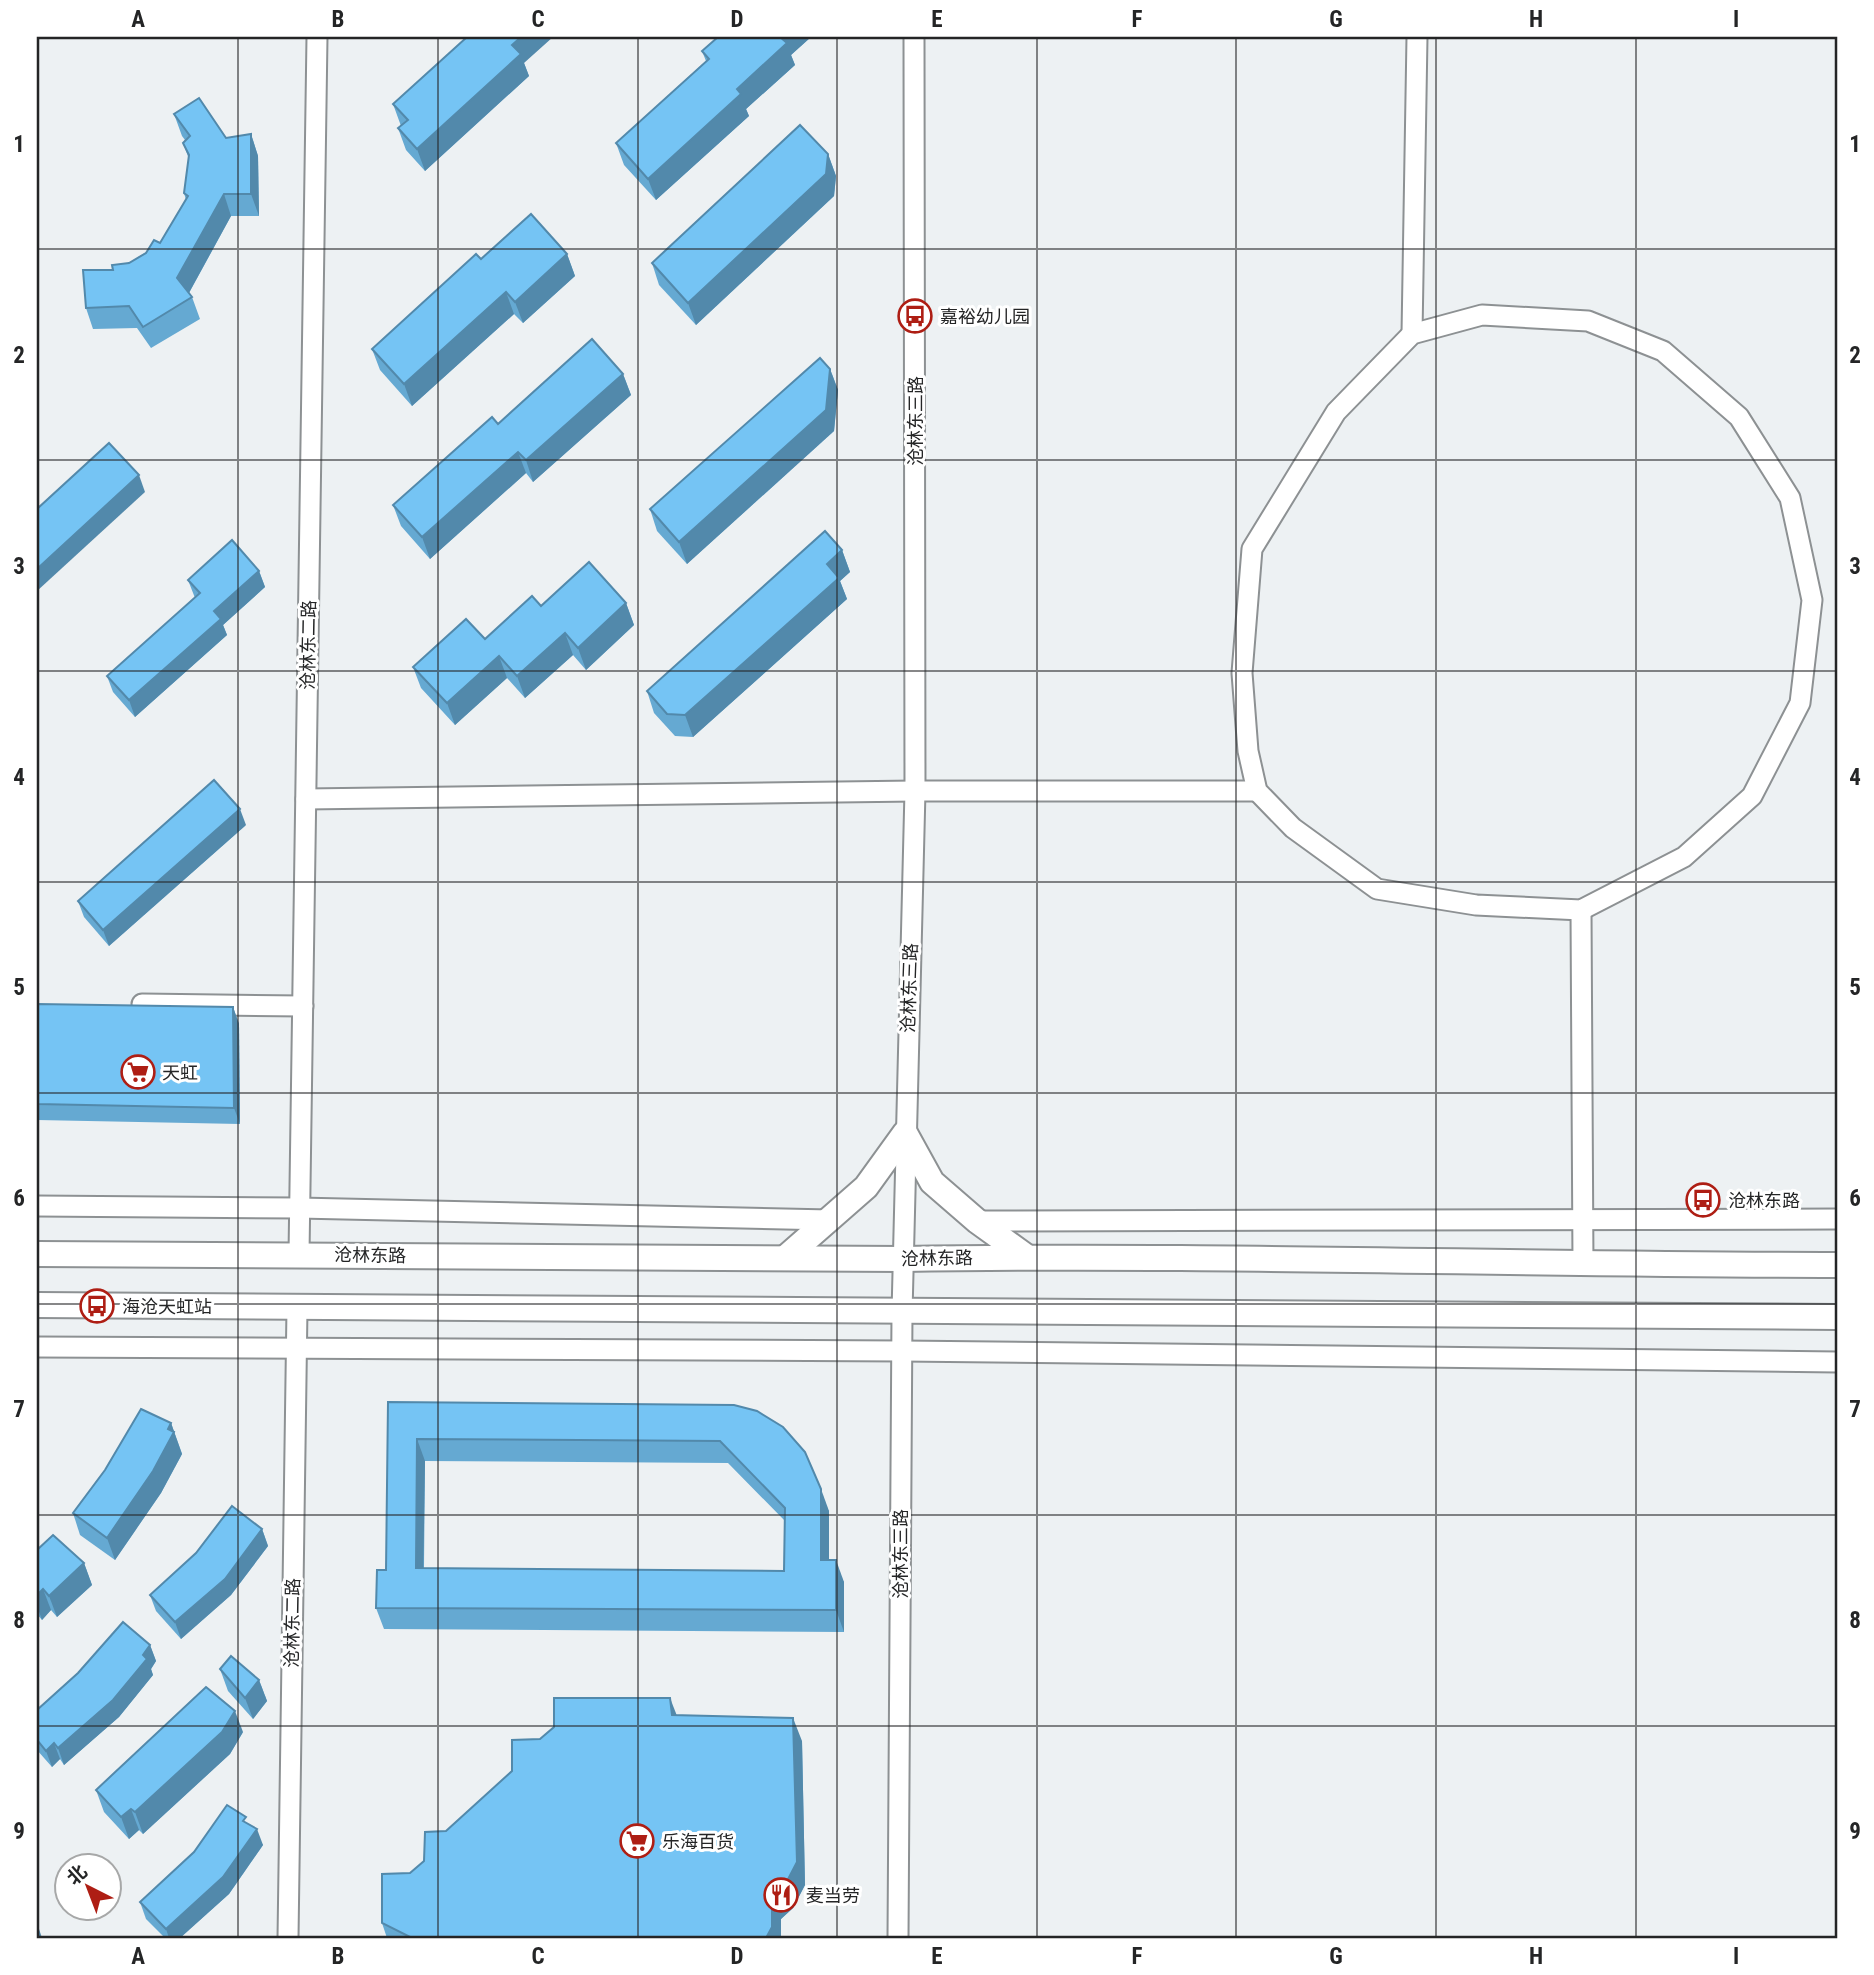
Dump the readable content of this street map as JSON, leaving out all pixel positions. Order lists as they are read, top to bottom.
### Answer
{
  "streets": {
    "street": ["沧林东三路", "沧林东二路", "沧林东路"]
  },
  "crossings": [
    ["沧林东三路", "沧林东路"],
    ["沧林东二路", "沧林东路"]
  ],
  "places": {
    "bus stop": ["嘉裕幼儿园", "沧林东路", "海沧天虹站"],
    "supermarket": ["天虹", "乐海百货"],
    "restaurant": ["麦当劳"]
  },
  "north": "top left",
  "grid": {
    "columns": [
      "A",
      "B",
      "C",
      "D",
      "E",
      "F",
      "G",
      "H",
      "I"
    ],
    "rows": [
      "1",
      "2",
      "3",
      "4",
      "5",
      "6",
      "7",
      "8",
      "9"
    ]
  }
}
